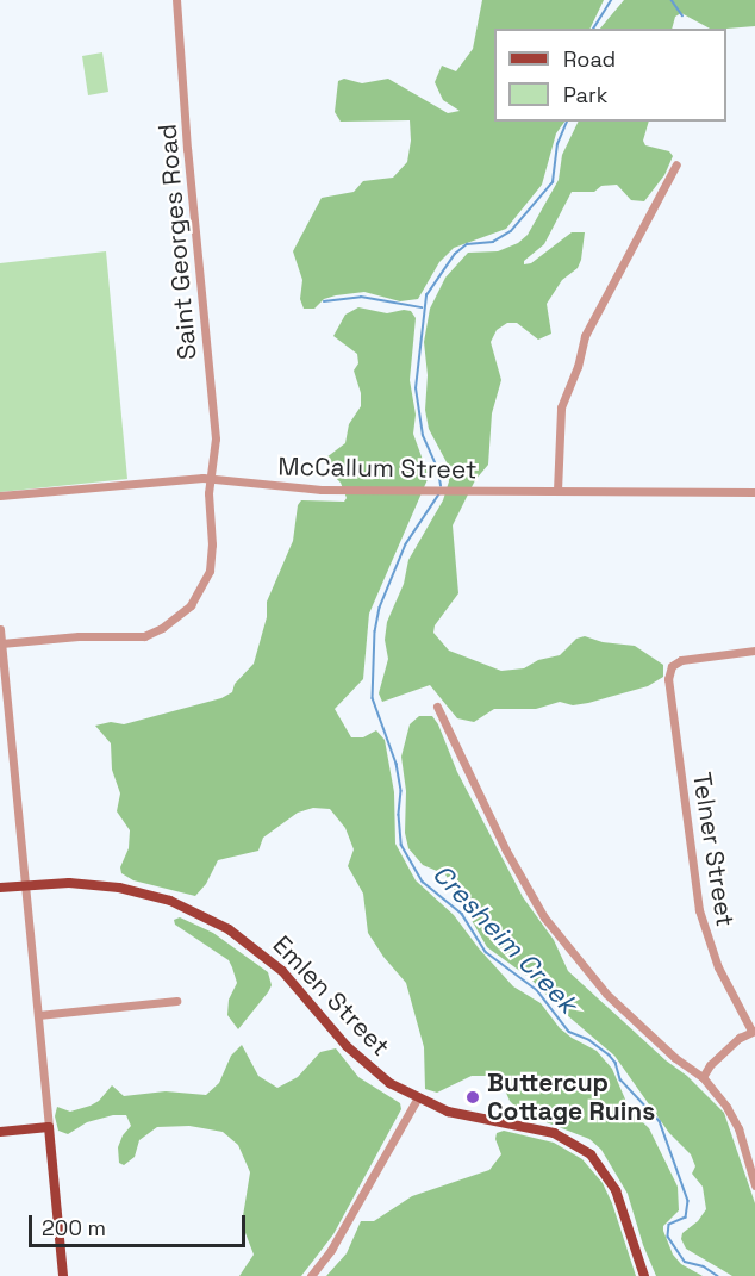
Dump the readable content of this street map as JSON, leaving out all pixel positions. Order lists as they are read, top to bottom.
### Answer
{
  "streets": {
    "main road": ["Emlen Street"],
    "street": ["Saint Georges Road", "McCallum Street", "Telner Street"]
  },
  "crossings": [
    ["Saint Georges Road", "McCallum Street"]
  ],
  "water": ["Cresheim Creek"],
  "places": ["Buttercup Cottage Ruins"],
  "legend": ["Road", "Park"],
  "scale_bar": "200 m"
}
